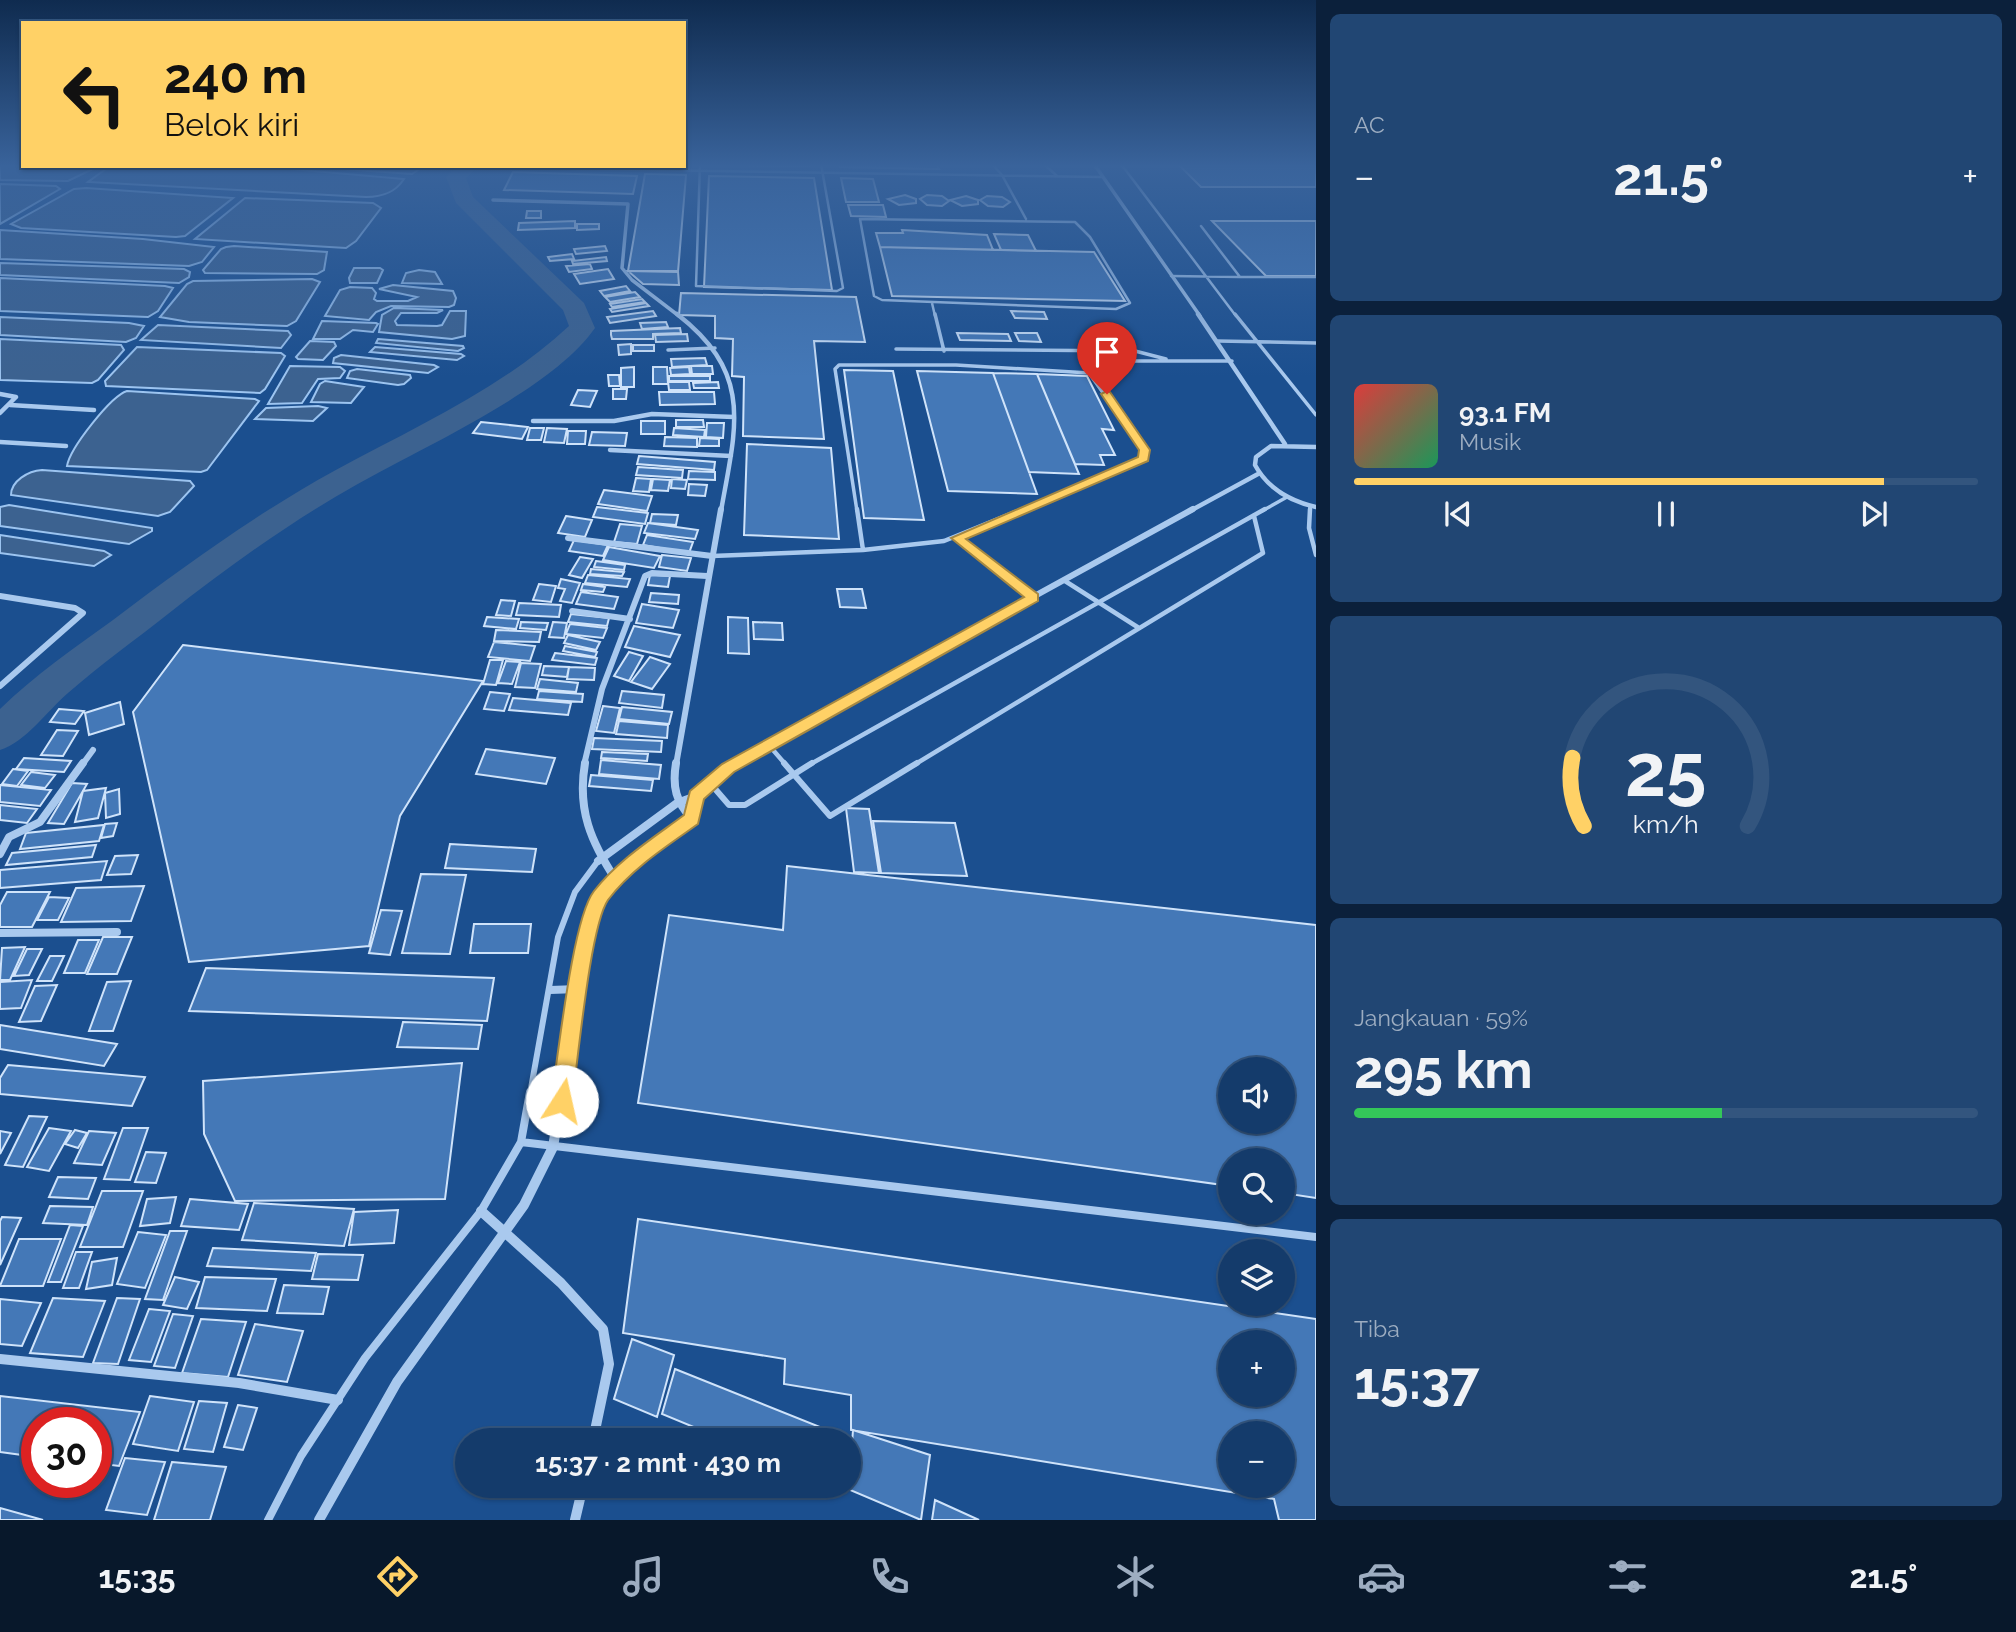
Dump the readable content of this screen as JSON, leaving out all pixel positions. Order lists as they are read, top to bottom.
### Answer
{
  "page": {
    "tile": [
      "AC",
      ["Jangkauan · 59%", "295 km"],
      ["Tiba", "15:37"]
    ],
    "turn": ["240 m", "Belok kiri"],
    "heat": ["−", "21.5°", "+"],
    "song": ["93.1 FM", "Musik"],
    "map_buttons": ["+", "−"],
    "limit": "30",
    "trip": "15:37 · 2 mnt · 430 m",
    "tabs": ["15:35", "21.5°"],
    "gauge": ["25", "km/h"]
  }
}
